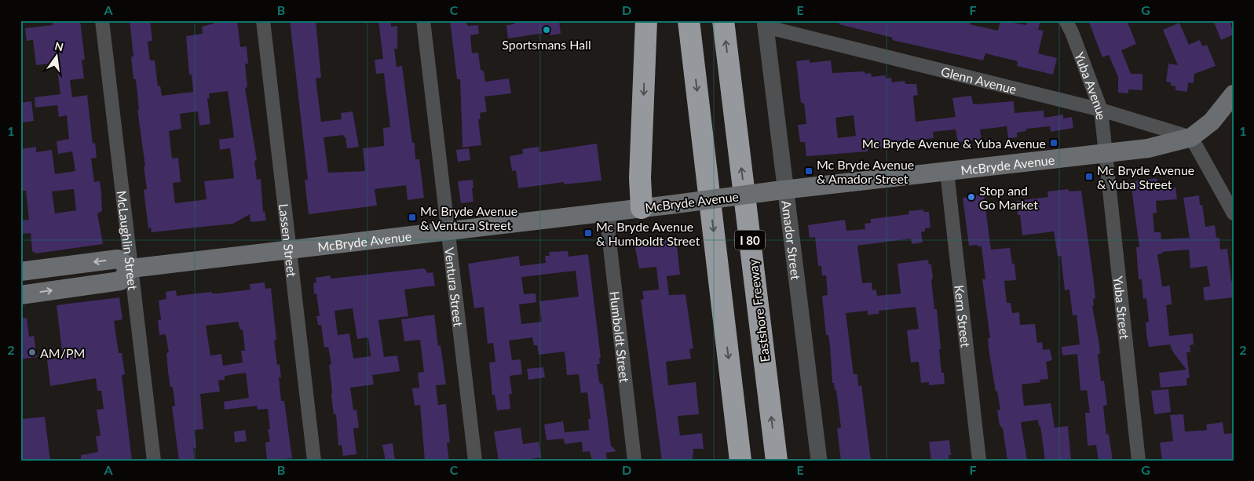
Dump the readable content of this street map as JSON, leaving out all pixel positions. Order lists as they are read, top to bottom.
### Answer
{
  "streets": {
    "highway": ["I 80", "Eastshore Freeway"],
    "main road": ["McBryde Avenue"],
    "street": [
      "Glenn Avenue",
      "Yuba Avenue",
      "Amador Street",
      "McLaughlin Street",
      "Lassen Street",
      "Ventura Street",
      "Yuba Street",
      "Kern Street",
      "Humboldt Street"
    ]
  },
  "crossings": [
    ["Glenn Avenue", "Yuba Avenue"],
    ["Glenn Avenue", "McBryde Avenue"],
    ["Glenn Avenue", "Amador Street"],
    ["Yuba Avenue", "McBryde Avenue"],
    ["Yuba Avenue", "Yuba Street"],
    ["McBryde Avenue", "Amador Street"],
    ["McBryde Avenue", "McLaughlin Street"],
    ["McBryde Avenue", "Lassen Street"],
    ["McBryde Avenue", "Ventura Street"],
    ["McBryde Avenue", "Yuba Street"],
    ["McBryde Avenue", "Kern Street"],
    ["McBryde Avenue", "Humboldt Street"]
  ],
  "places": {
    "other": ["Sportsmans Hall", "Stop and Go Market", "AM/PM"],
    "transit": [
      "Mc Bryde Avenue & Yuba Avenue",
      "Mc Bryde Avenue & Amador Street",
      "Mc Bryde Avenue & Yuba Street",
      "Mc Bryde Avenue & Ventura Street",
      "Mc Bryde Avenue & Humboldt Street"
    ]
  },
  "north": "top",
  "grid": {
    "columns": [
      "A",
      "B",
      "C",
      "D",
      "E",
      "F",
      "G"
    ],
    "rows": ["1", "2"]
  }
}
